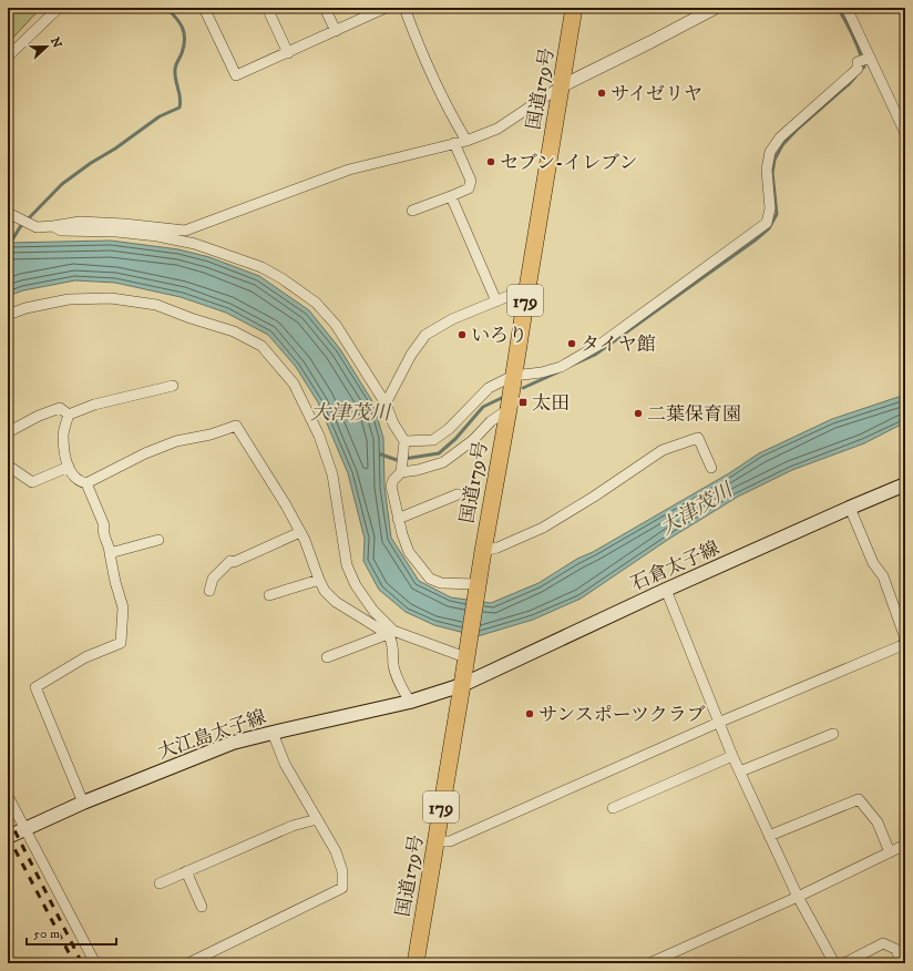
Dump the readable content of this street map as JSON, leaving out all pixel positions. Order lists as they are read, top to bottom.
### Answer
{
  "streets": {
    "highway": ["国道179号", "179"],
    "main road": ["石倉太子線", "大江島太子線"]
  },
  "crossings": [
    ["国道179号", "石倉太子線"],
    ["国道179号", "大江島太子線"],
    ["石倉太子線", "大江島太子線"]
  ],
  "water": ["大津茂川"],
  "places": {
    "other": [
      "サイゼリヤ",
      "セブン-イレブン",
      "いろり",
      "タイヤ館",
      "二葉保育園",
      "サンスポーツクラブ"
    ],
    "transit": ["太田"]
  },
  "scale_bar": "50 m",
  "north": "right"
}
